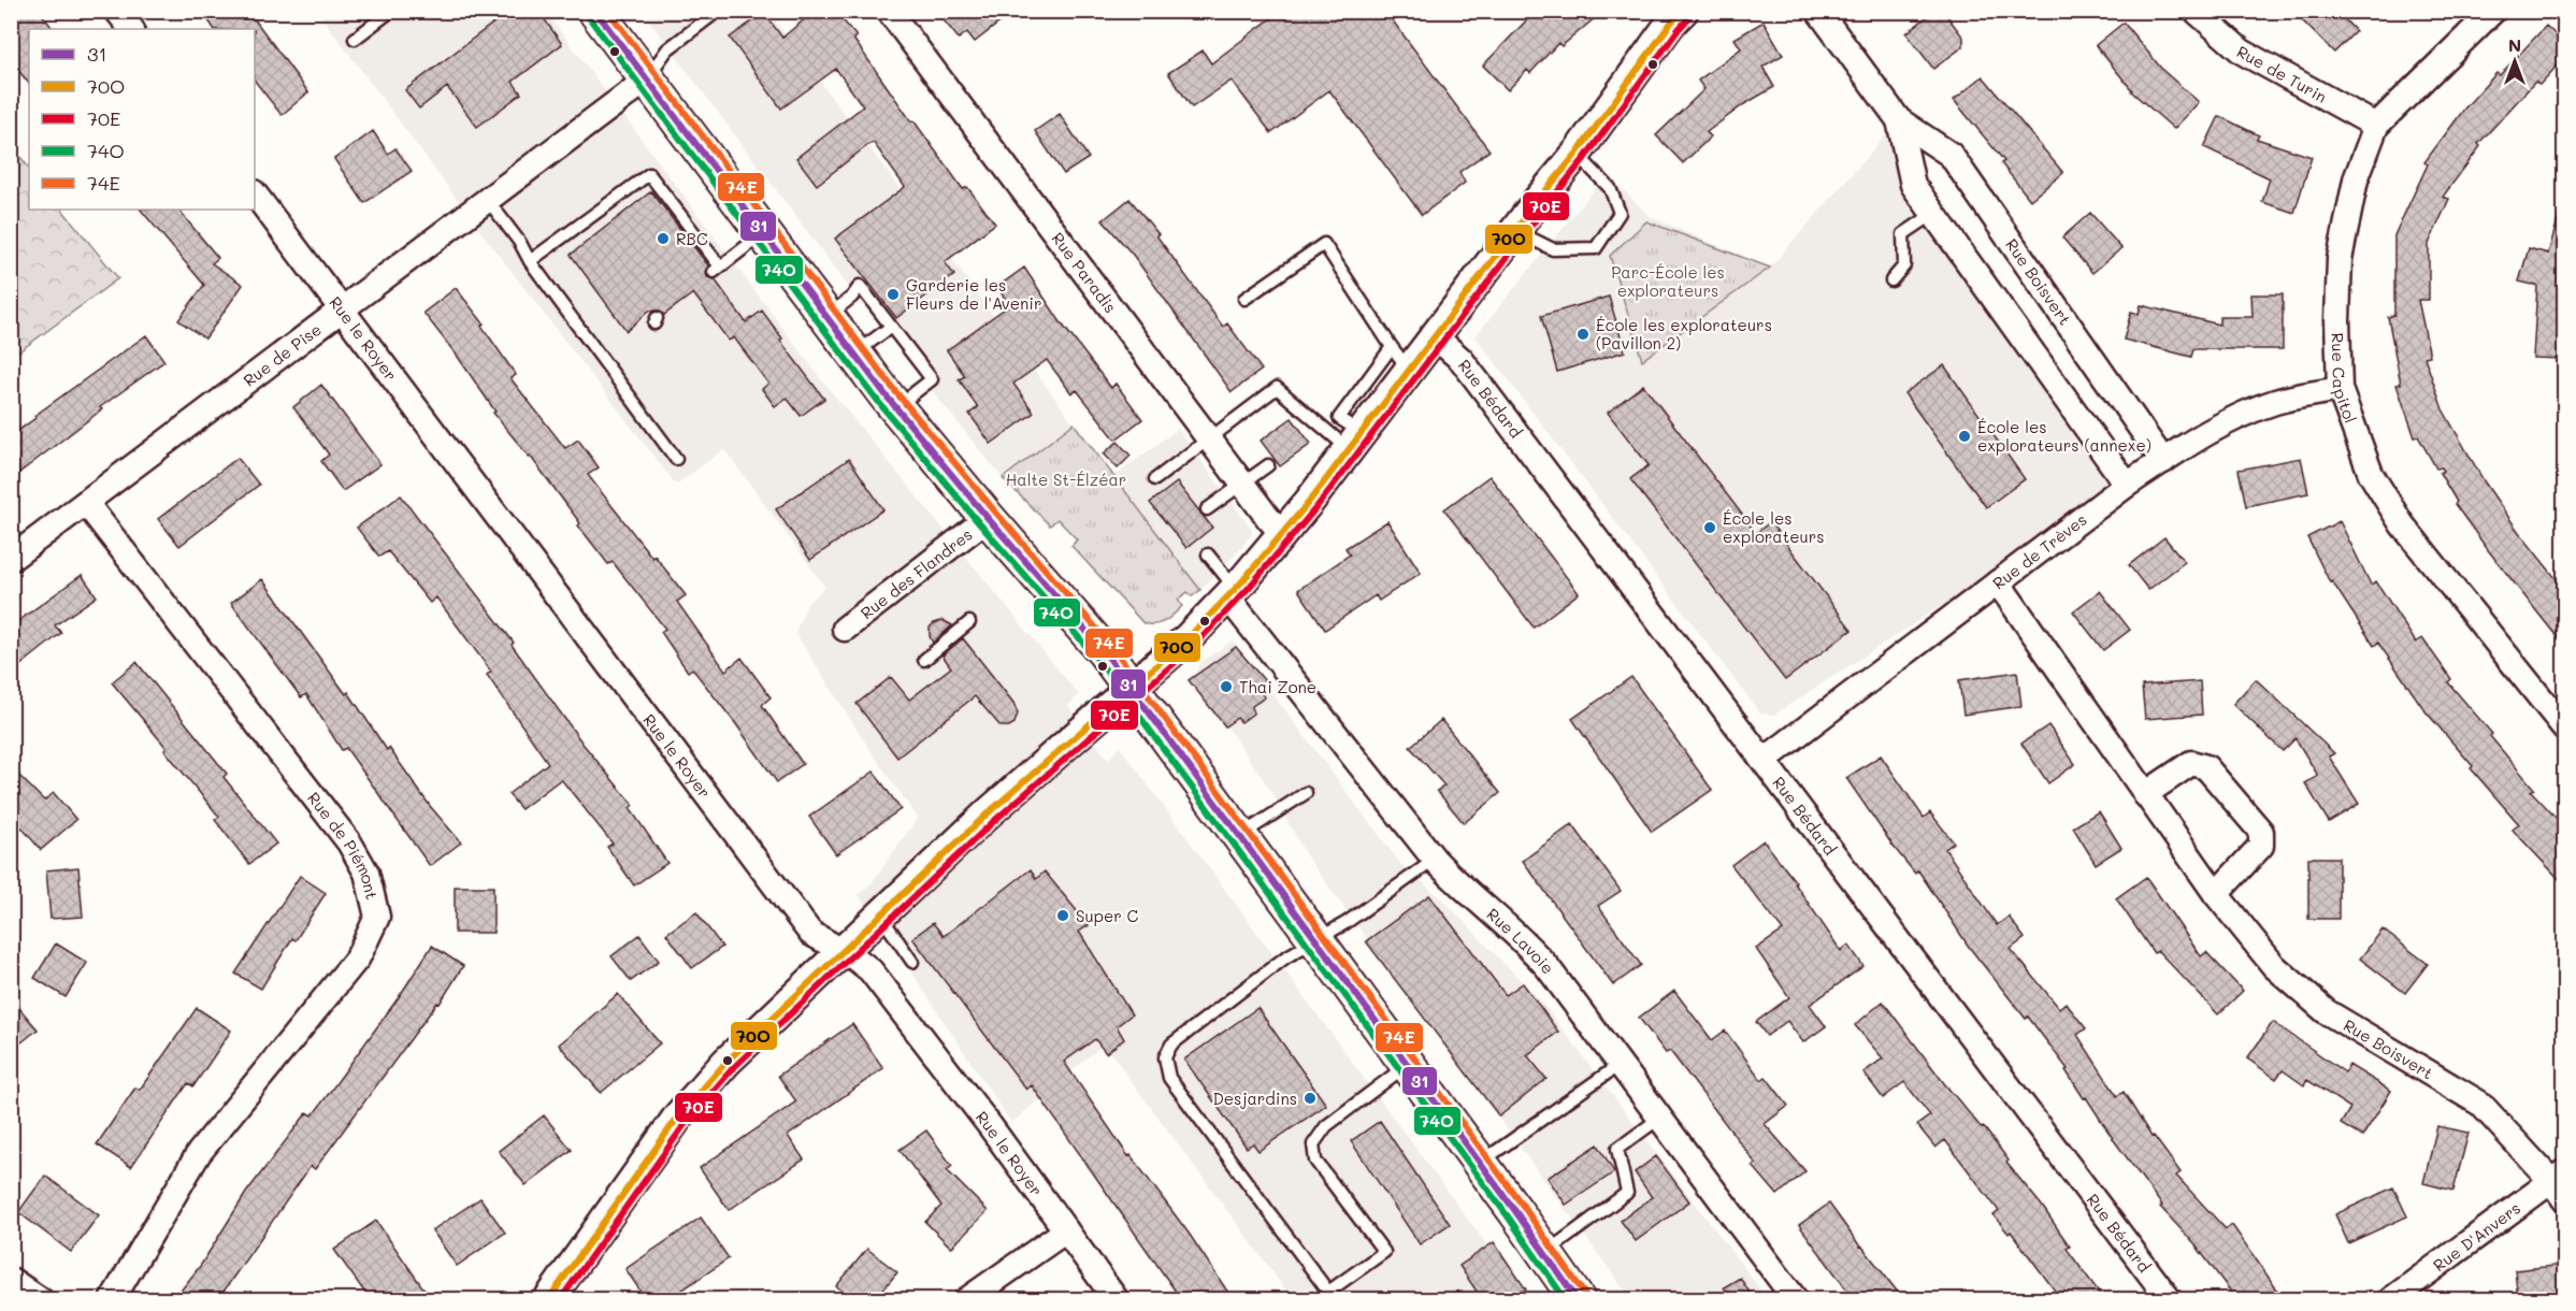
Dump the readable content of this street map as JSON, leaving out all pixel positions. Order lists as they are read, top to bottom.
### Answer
{
  "streets": {
    "street": [
      "Rue de Turin",
      "Rue Paradis",
      "Rue Boisvert",
      "Rue le Royer",
      "Rue de Pise",
      "Rue Capitol",
      "Rue Bédard",
      "Rue de Trèves",
      "Rue des Flandres",
      "Rue de Piémont",
      "Rue Lavoie",
      "Rue D'Anvers"
    ]
  },
  "crossings": [
    ["Rue de Turin", "Rue Capitol"],
    ["Rue Boisvert", "Rue de Trèves"],
    ["Rue Boisvert", "Rue D'Anvers"],
    ["Rue le Royer", "Rue de Pise"],
    ["Rue de Pise", "Rue de Piémont"],
    ["Rue Capitol", "Rue de Trèves"],
    ["Rue Bédard", "Rue de Trèves"]
  ],
  "parks": ["Parc-École les explorateurs", "Halte St-Élzéar"],
  "places": [
    "RBC",
    "Garderie les Fleurs de l'Avenir",
    "École les explorateurs (Pavillon 2)",
    "École les explorateurs (annexe)",
    "École les explorateurs",
    "Thai Zone",
    "Super C",
    "Desjardins"
  ],
  "lines": [
    "transit line 31",
    "transit line 70O",
    "transit line 74E",
    "transit line 74O",
    "transit line 70E"
  ],
  "legend": [
    "31",
    "70O",
    "70E",
    "74O",
    "74E"
  ],
  "north": "top"
}
